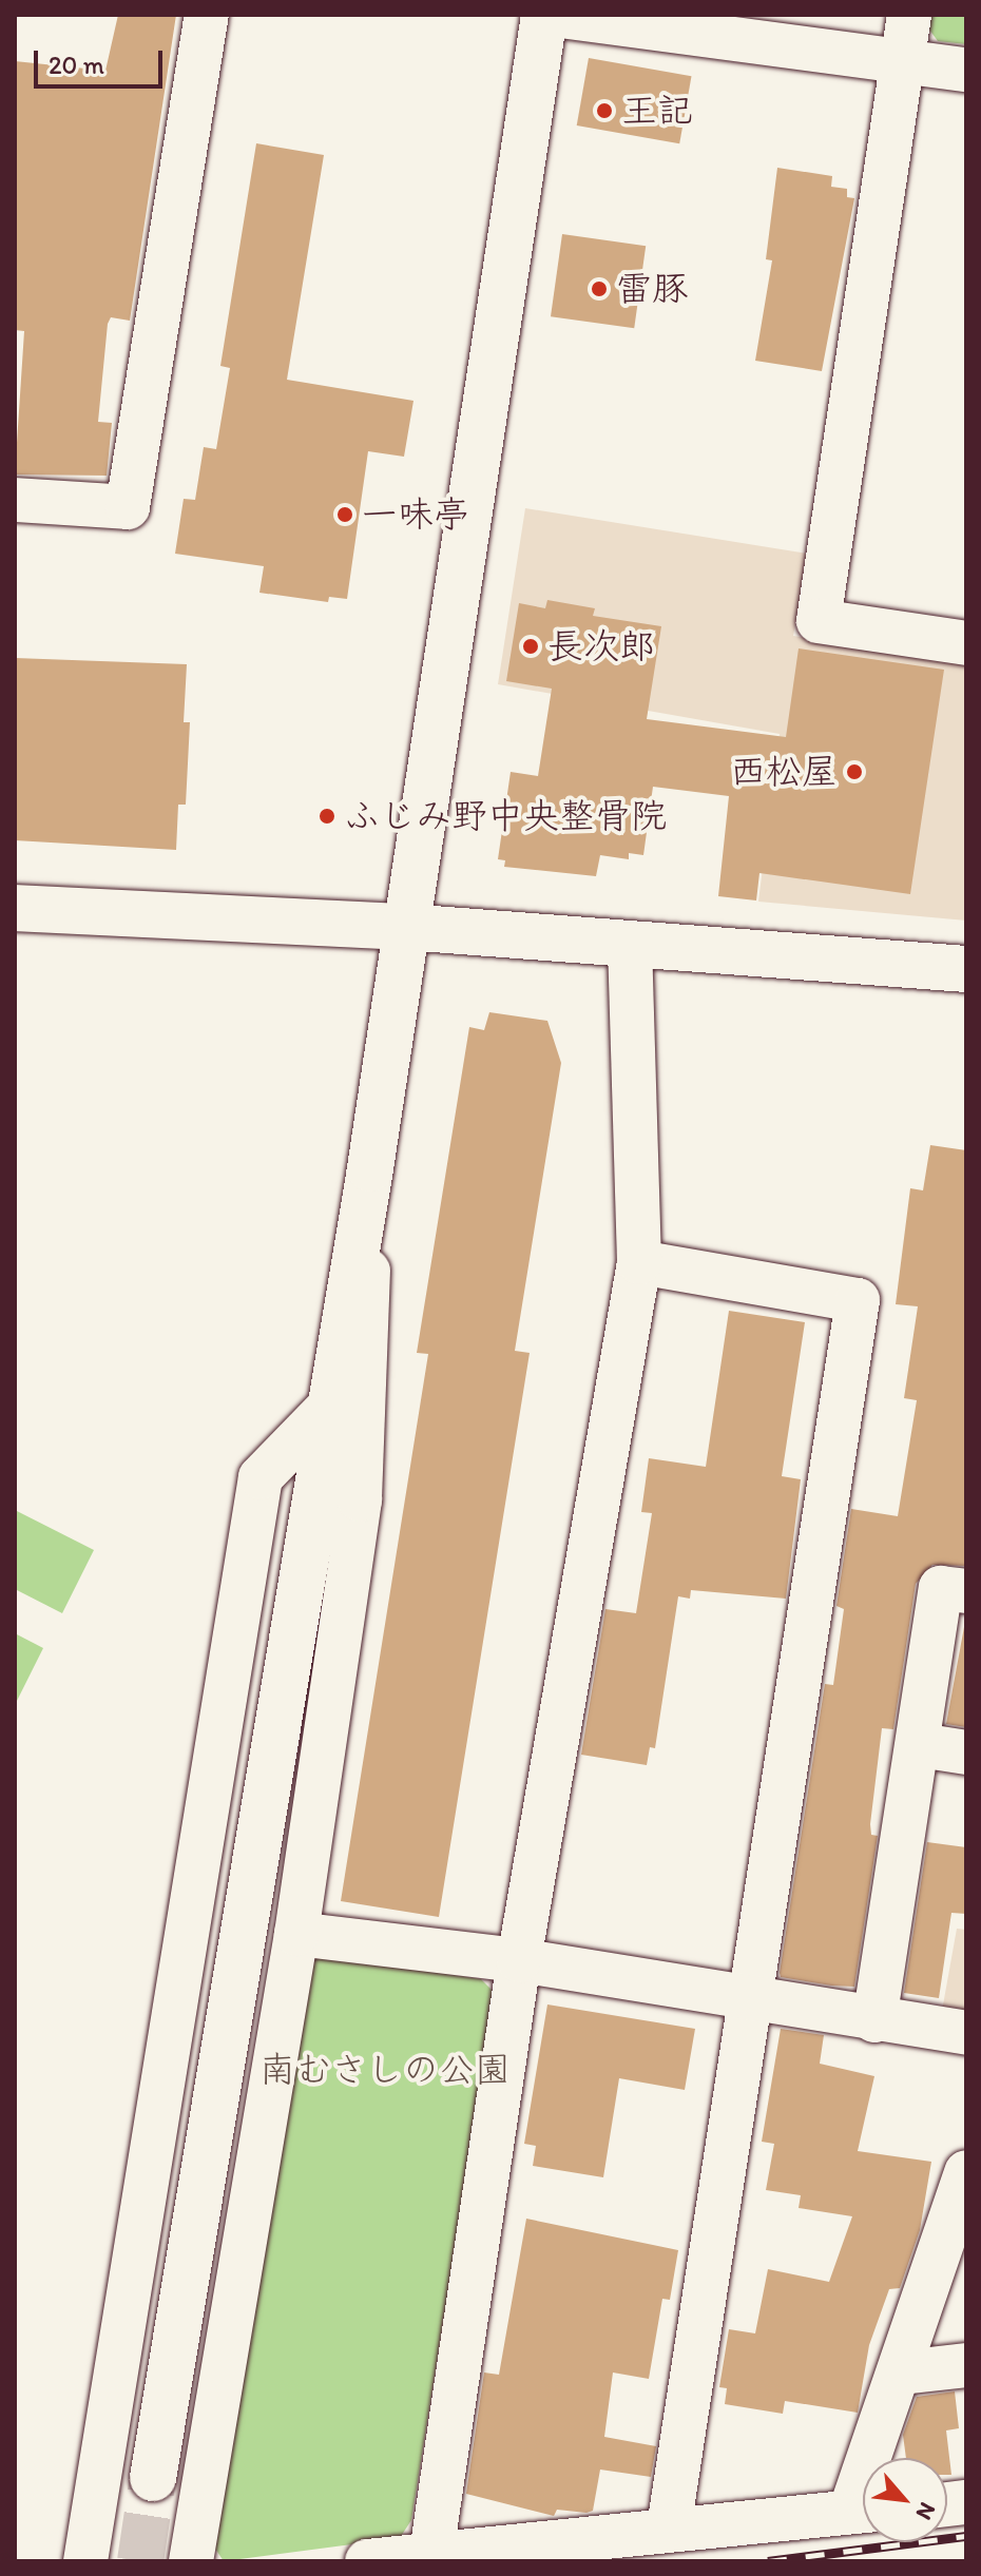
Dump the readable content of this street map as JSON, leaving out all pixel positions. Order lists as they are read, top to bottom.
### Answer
{
  "parks": ["南むさしの公園"],
  "places": [
    "王記",
    "雷豚",
    "一味亭",
    "長次郎",
    "西松屋",
    "ふじみ野中央整骨院"
  ],
  "scale_bar": "20 m",
  "north": "bottom right"
}
